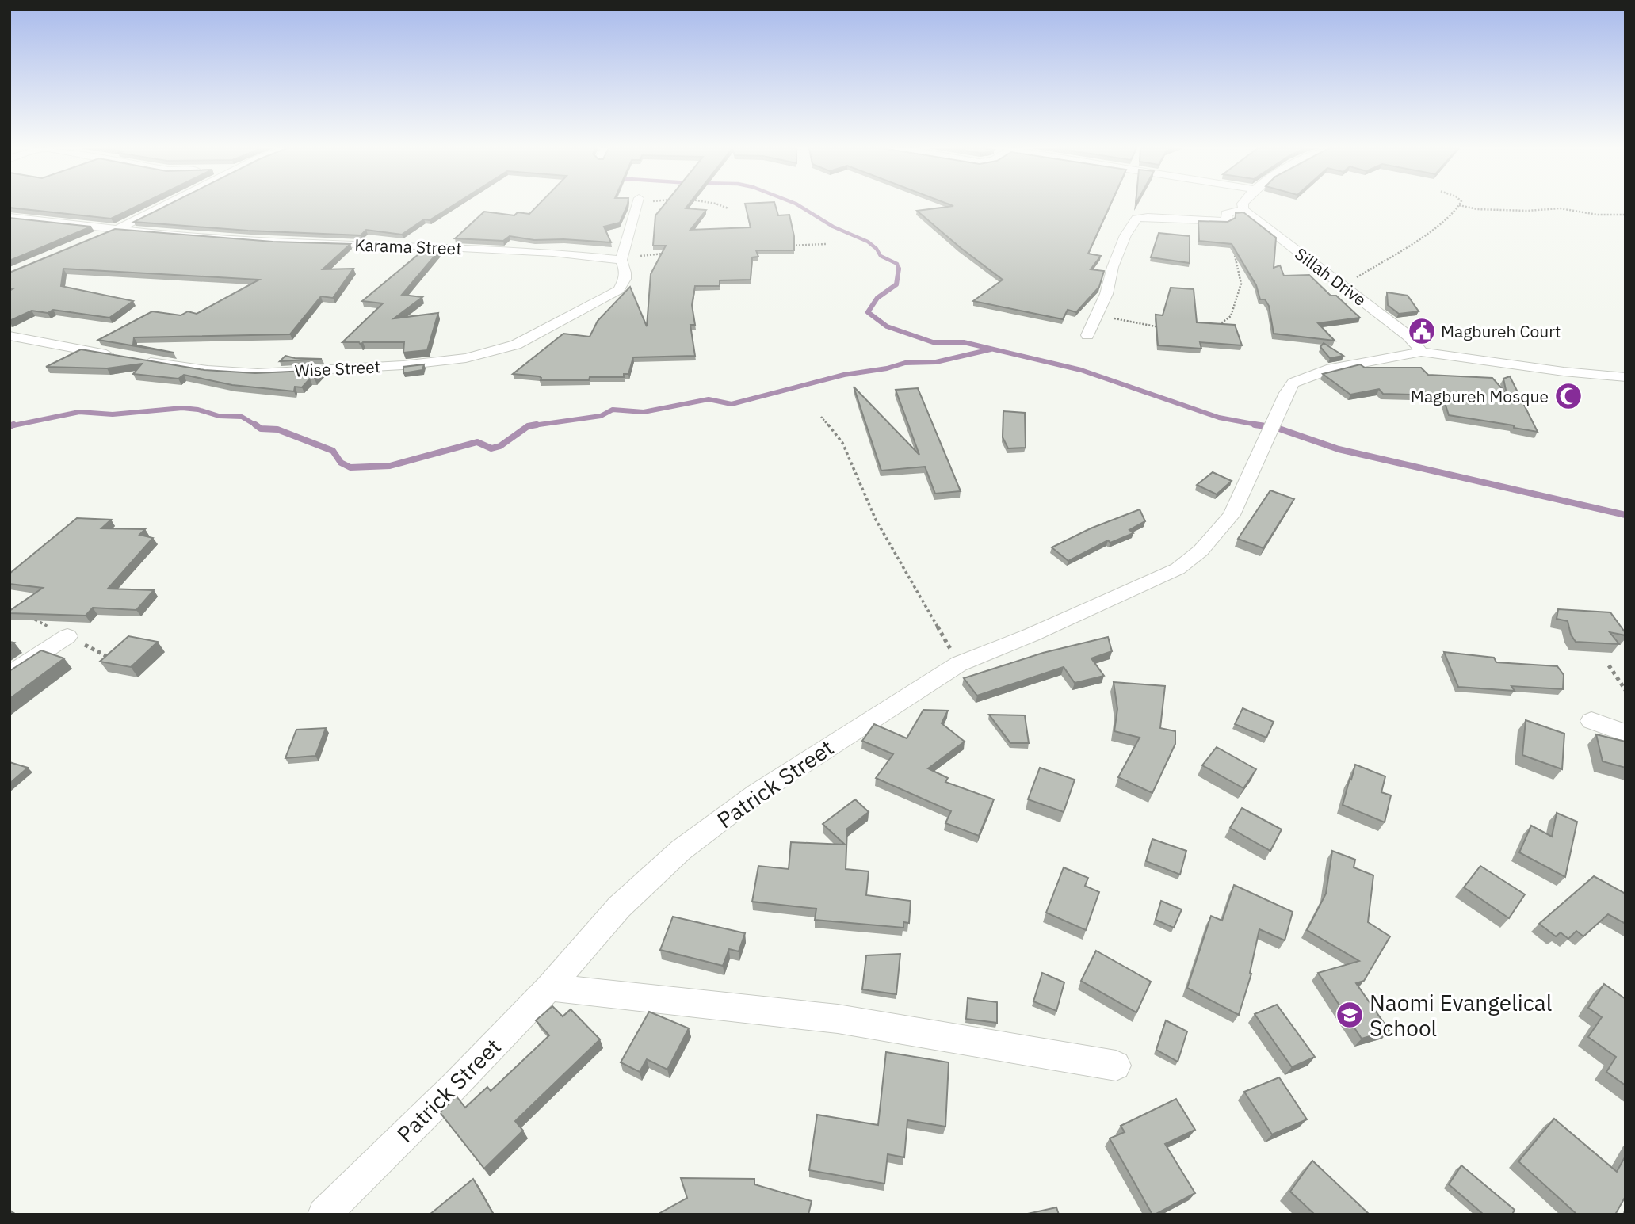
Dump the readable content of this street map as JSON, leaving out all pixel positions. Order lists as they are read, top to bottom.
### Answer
{
  "streets": {
    "street": [
      "Karama Street",
      "Sillah Drive",
      "Wise Street",
      "Patrick Street"
    ]
  },
  "crossings": [
    ["Karama Street", "Wise Street"],
    ["Sillah Drive", "Patrick Street"]
  ],
  "places": {
    "public building": ["Magbureh Court"],
    "mosque": ["Magbureh Mosque"],
    "school or university": ["Naomi Evangelical School"]
  }
}
